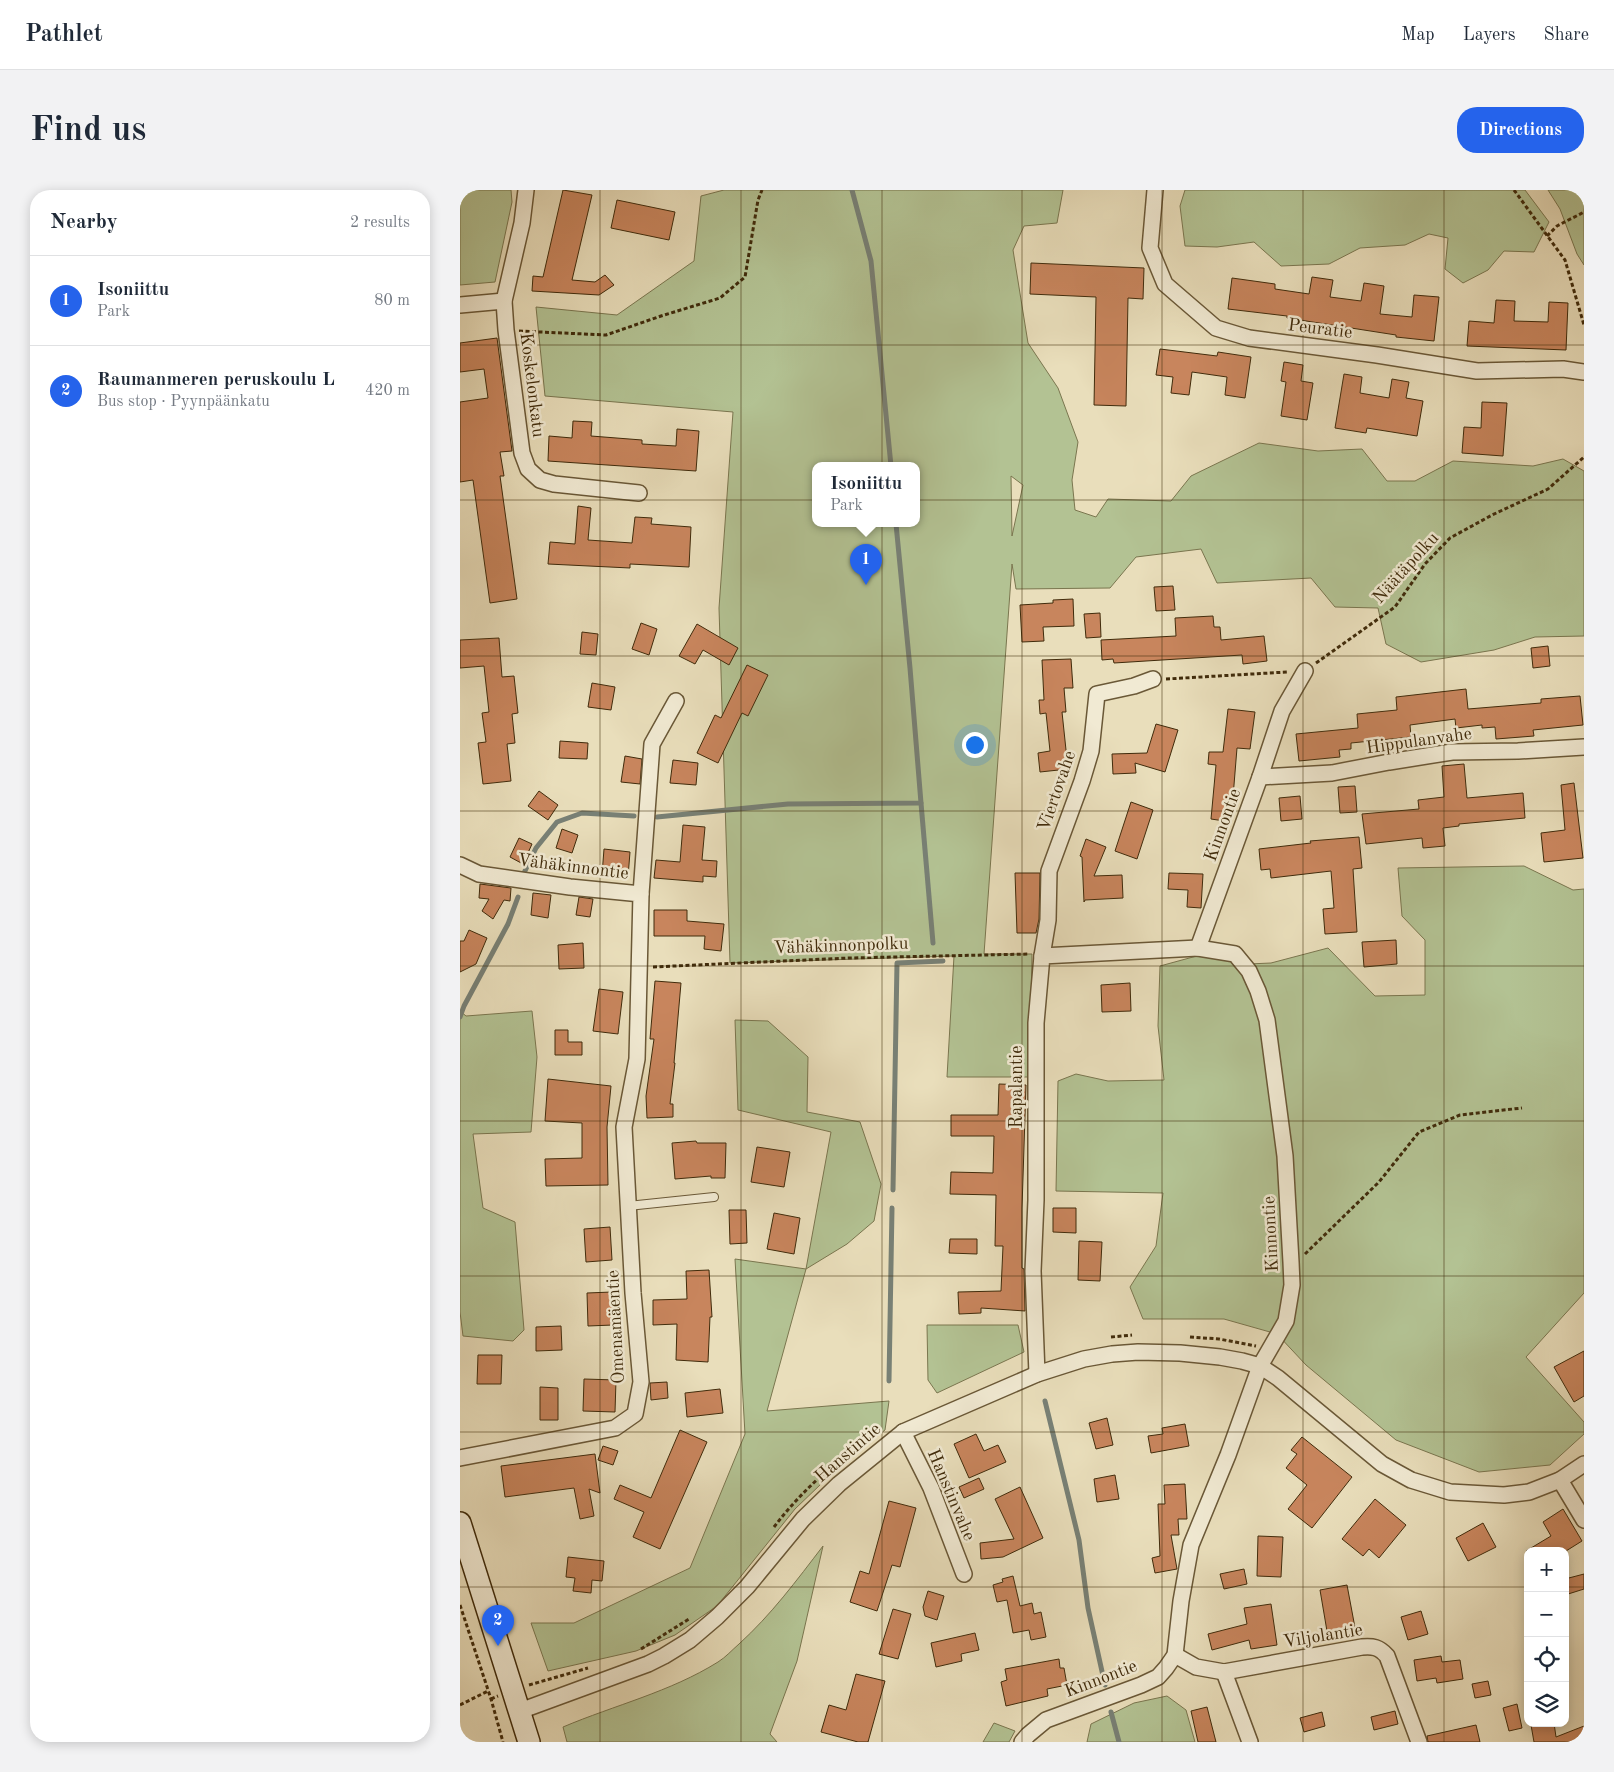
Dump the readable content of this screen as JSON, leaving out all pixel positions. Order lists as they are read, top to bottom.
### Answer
{
  "streets": {
    "street": [
      "Peuratie",
      "Koskelonkatu",
      "Hippulanvahe",
      "Viertovahe",
      "Kinnontie",
      "Vähäkinnontie",
      "Rapalantie",
      "Omenamäentie",
      "Hanstintie",
      "Hanstinvahe",
      "Viljolantie"
    ],
    "path": ["Näätäpolku", "Vähäkinnonpolku"]
  },
  "crossings": [
    ["Näätäpolku", "Kinnontie"],
    ["Hippulanvahe", "Kinnontie"],
    ["Viertovahe", "Vähäkinnonpolku"],
    ["Viertovahe", "Rapalantie"],
    ["Kinnontie", "Hanstintie"],
    ["Kinnontie", "Viljolantie"],
    ["Vähäkinnontie", "Vähäkinnonpolku"],
    ["Vähäkinnontie", "Omenamäentie"],
    ["Vähäkinnonpolku", "Rapalantie"],
    ["Vähäkinnonpolku", "Omenamäentie"],
    ["Rapalantie", "Hanstintie"],
    ["Hanstintie", "Hanstinvahe"]
  ],
  "page": {
    "header": "Pathlet",
    "nav": ["Map", "Layers", "Share"],
    "buttons": "Directions",
    "title": "Find us",
    "heading": ["Nearby", "2 results"],
    "list": [
      {
        "mark": "1",
        "name": "Isoniittu",
        "note": "Park",
        "value": "80 m"
      },
      {
        "mark": "2",
        "name": "Raumanmeren peruskoulu L",
        "note": "Bus stop · Pyynpäänkatu",
        "value": "420 m"
      }
    ],
    "popup": ["Isoniittu", "Park"],
    "pins": ["1", "2"],
    "map_buttons": ["+", "−"]
  }
}
